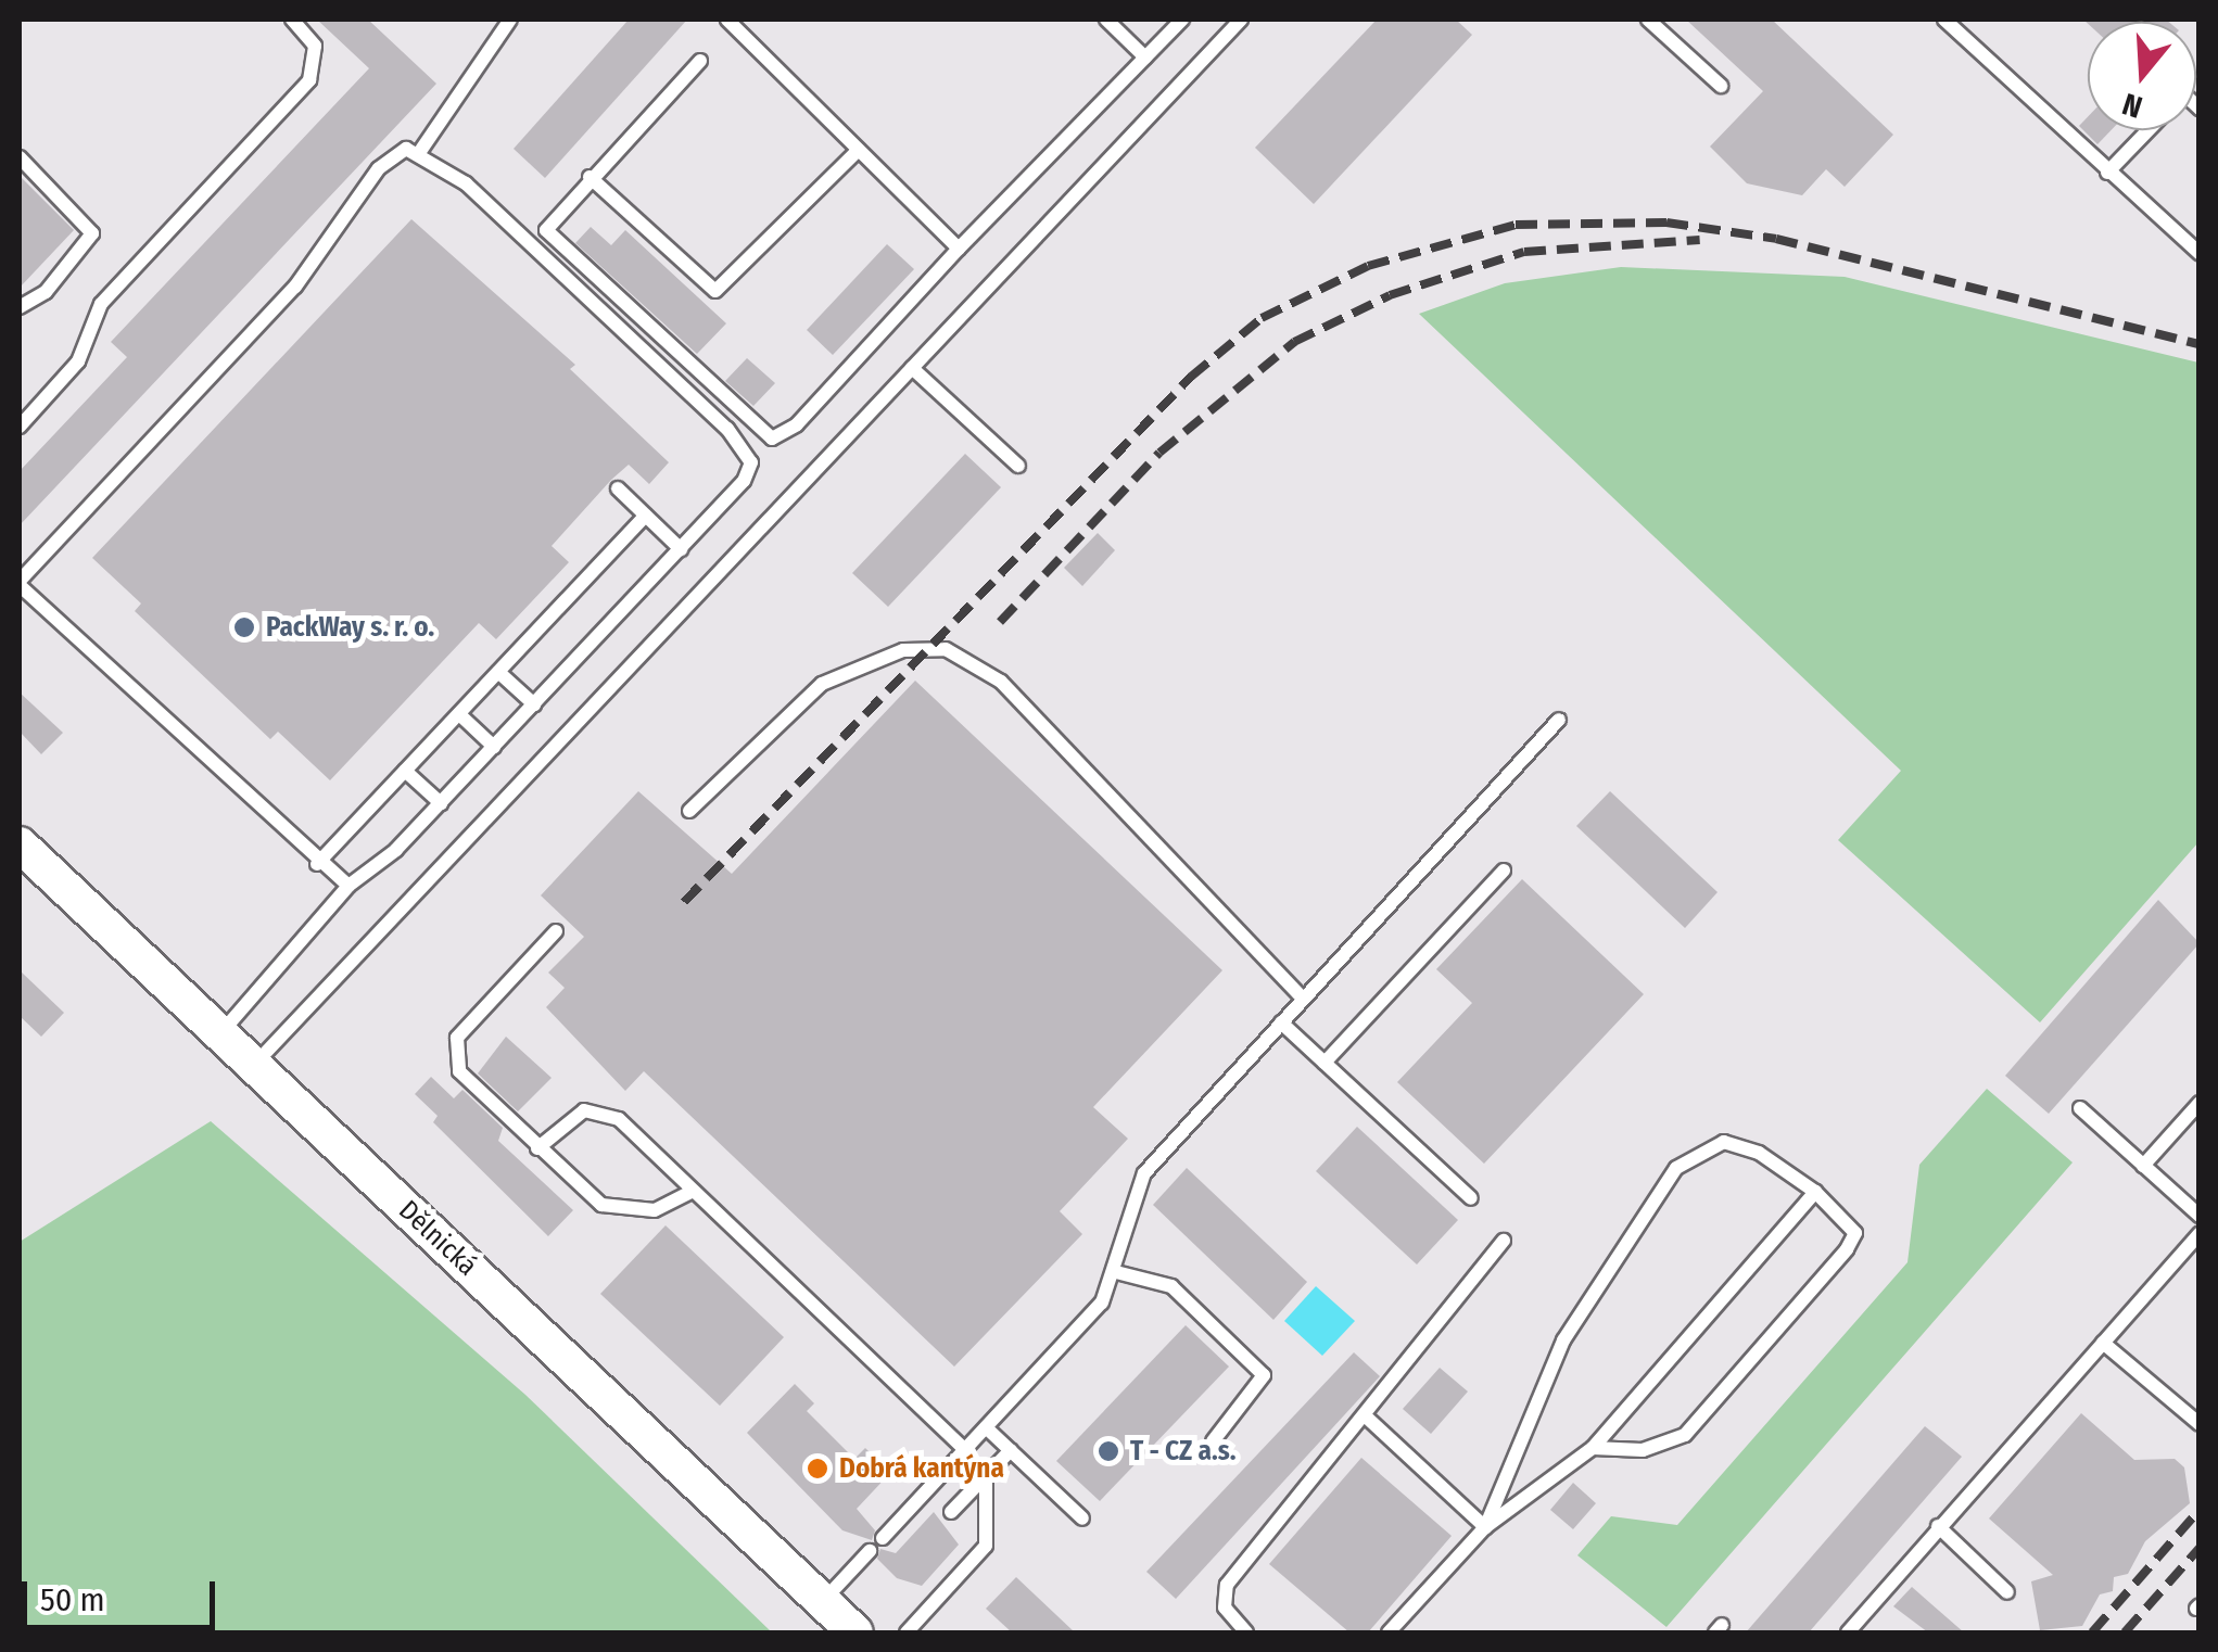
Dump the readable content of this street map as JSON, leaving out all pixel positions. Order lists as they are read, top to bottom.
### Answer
{
  "streets": {
    "street": ["Dělnická"]
  },
  "places": ["PackWay s. r. o.", "T - CZ a.s.", "Dobrá kantýna"],
  "scale_bar": "50 m",
  "north": "bottom"
}
